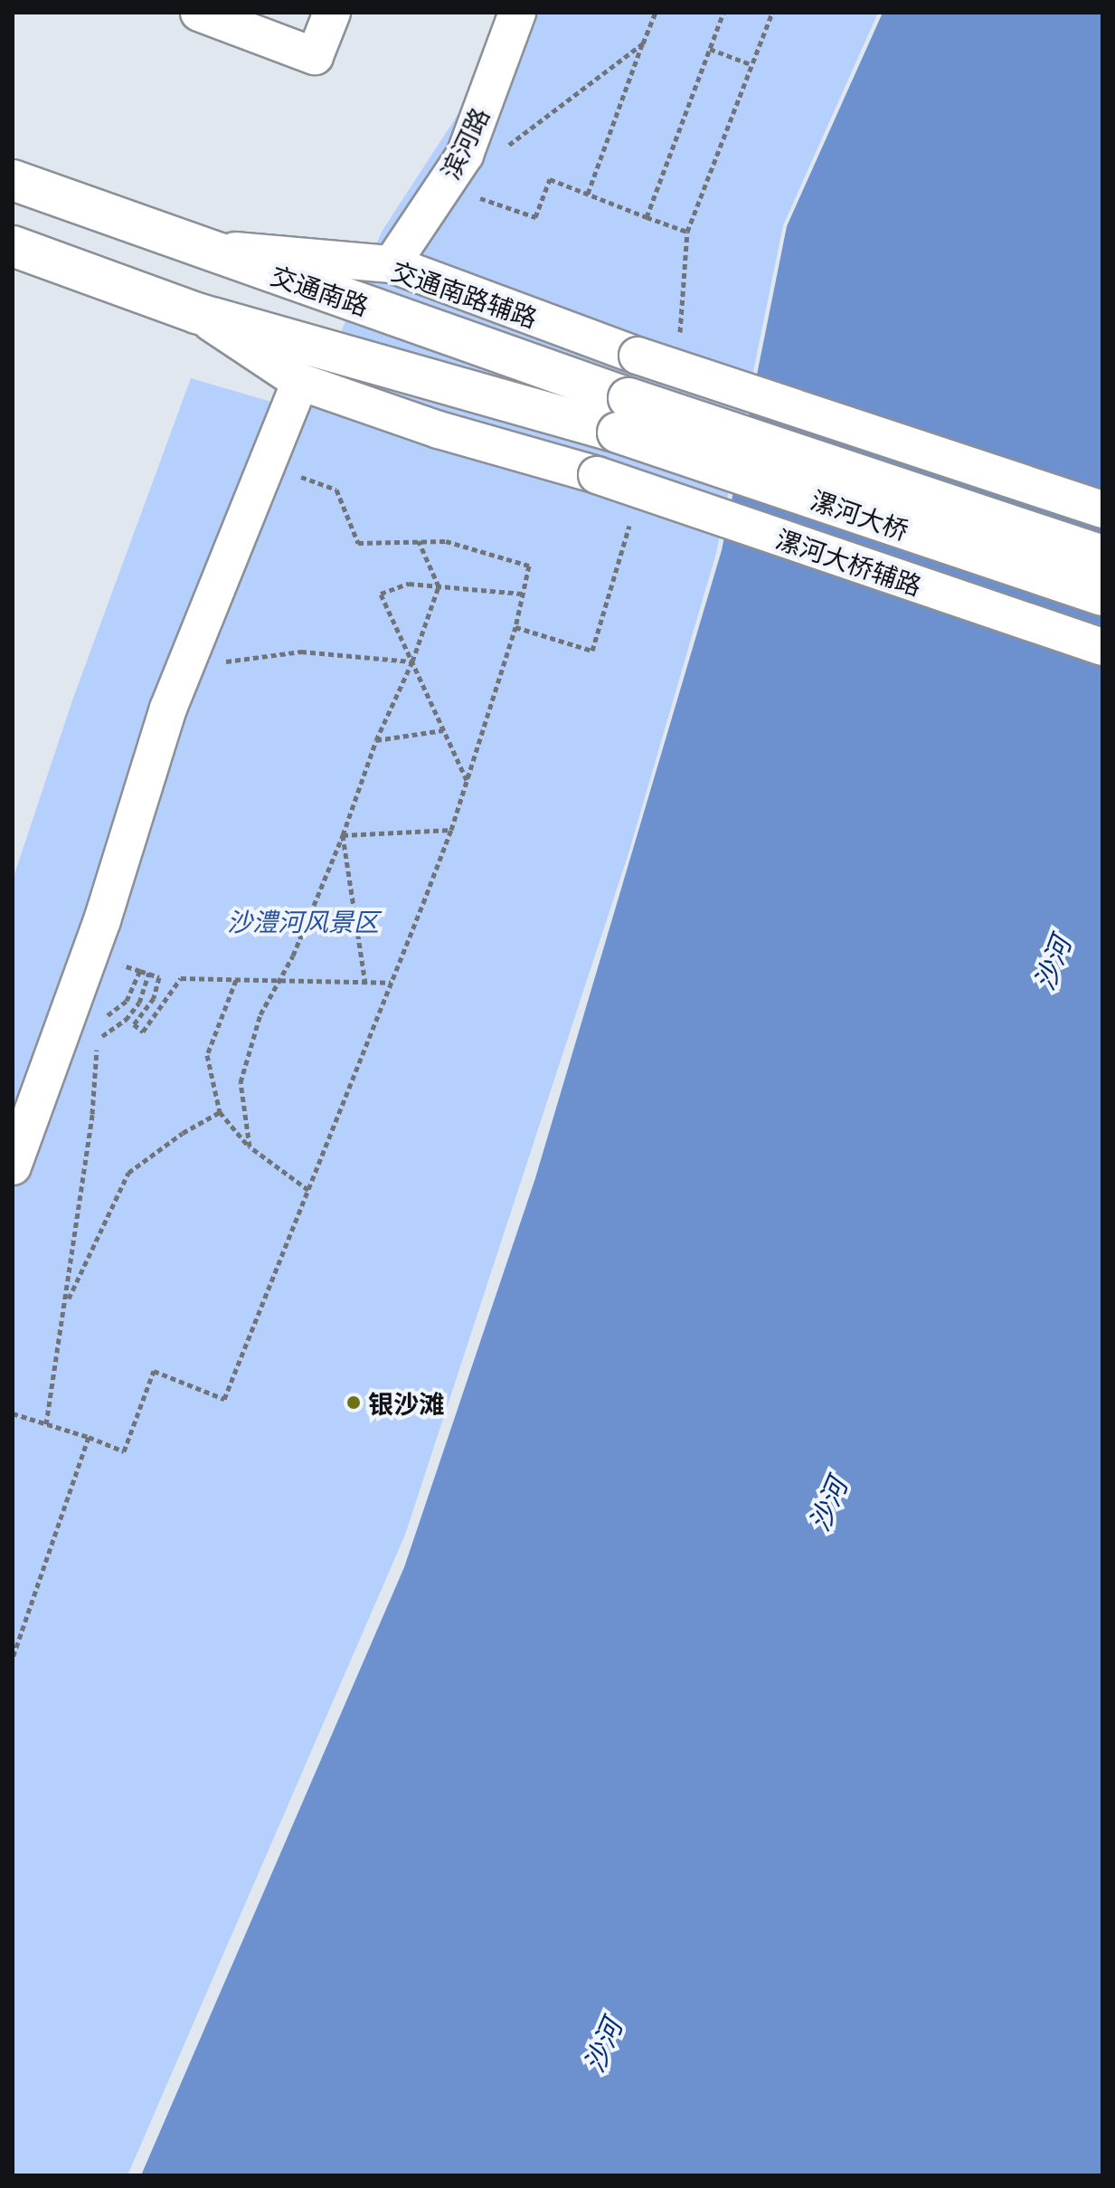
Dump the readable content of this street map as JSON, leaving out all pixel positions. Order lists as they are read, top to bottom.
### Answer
{
  "streets": {
    "main road": ["交通南路", "漯河大桥"],
    "street": ["滨河路", "交通南路辅路", "漯河大桥辅路"]
  },
  "crossings": [
    ["滨河路", "交通南路辅路"],
    ["交通南路", "交通南路辅路"],
    ["交通南路", "漯河大桥"]
  ],
  "water": ["沙河"],
  "parks": ["沙澧河风景区"],
  "places": ["银沙滩"]
}
